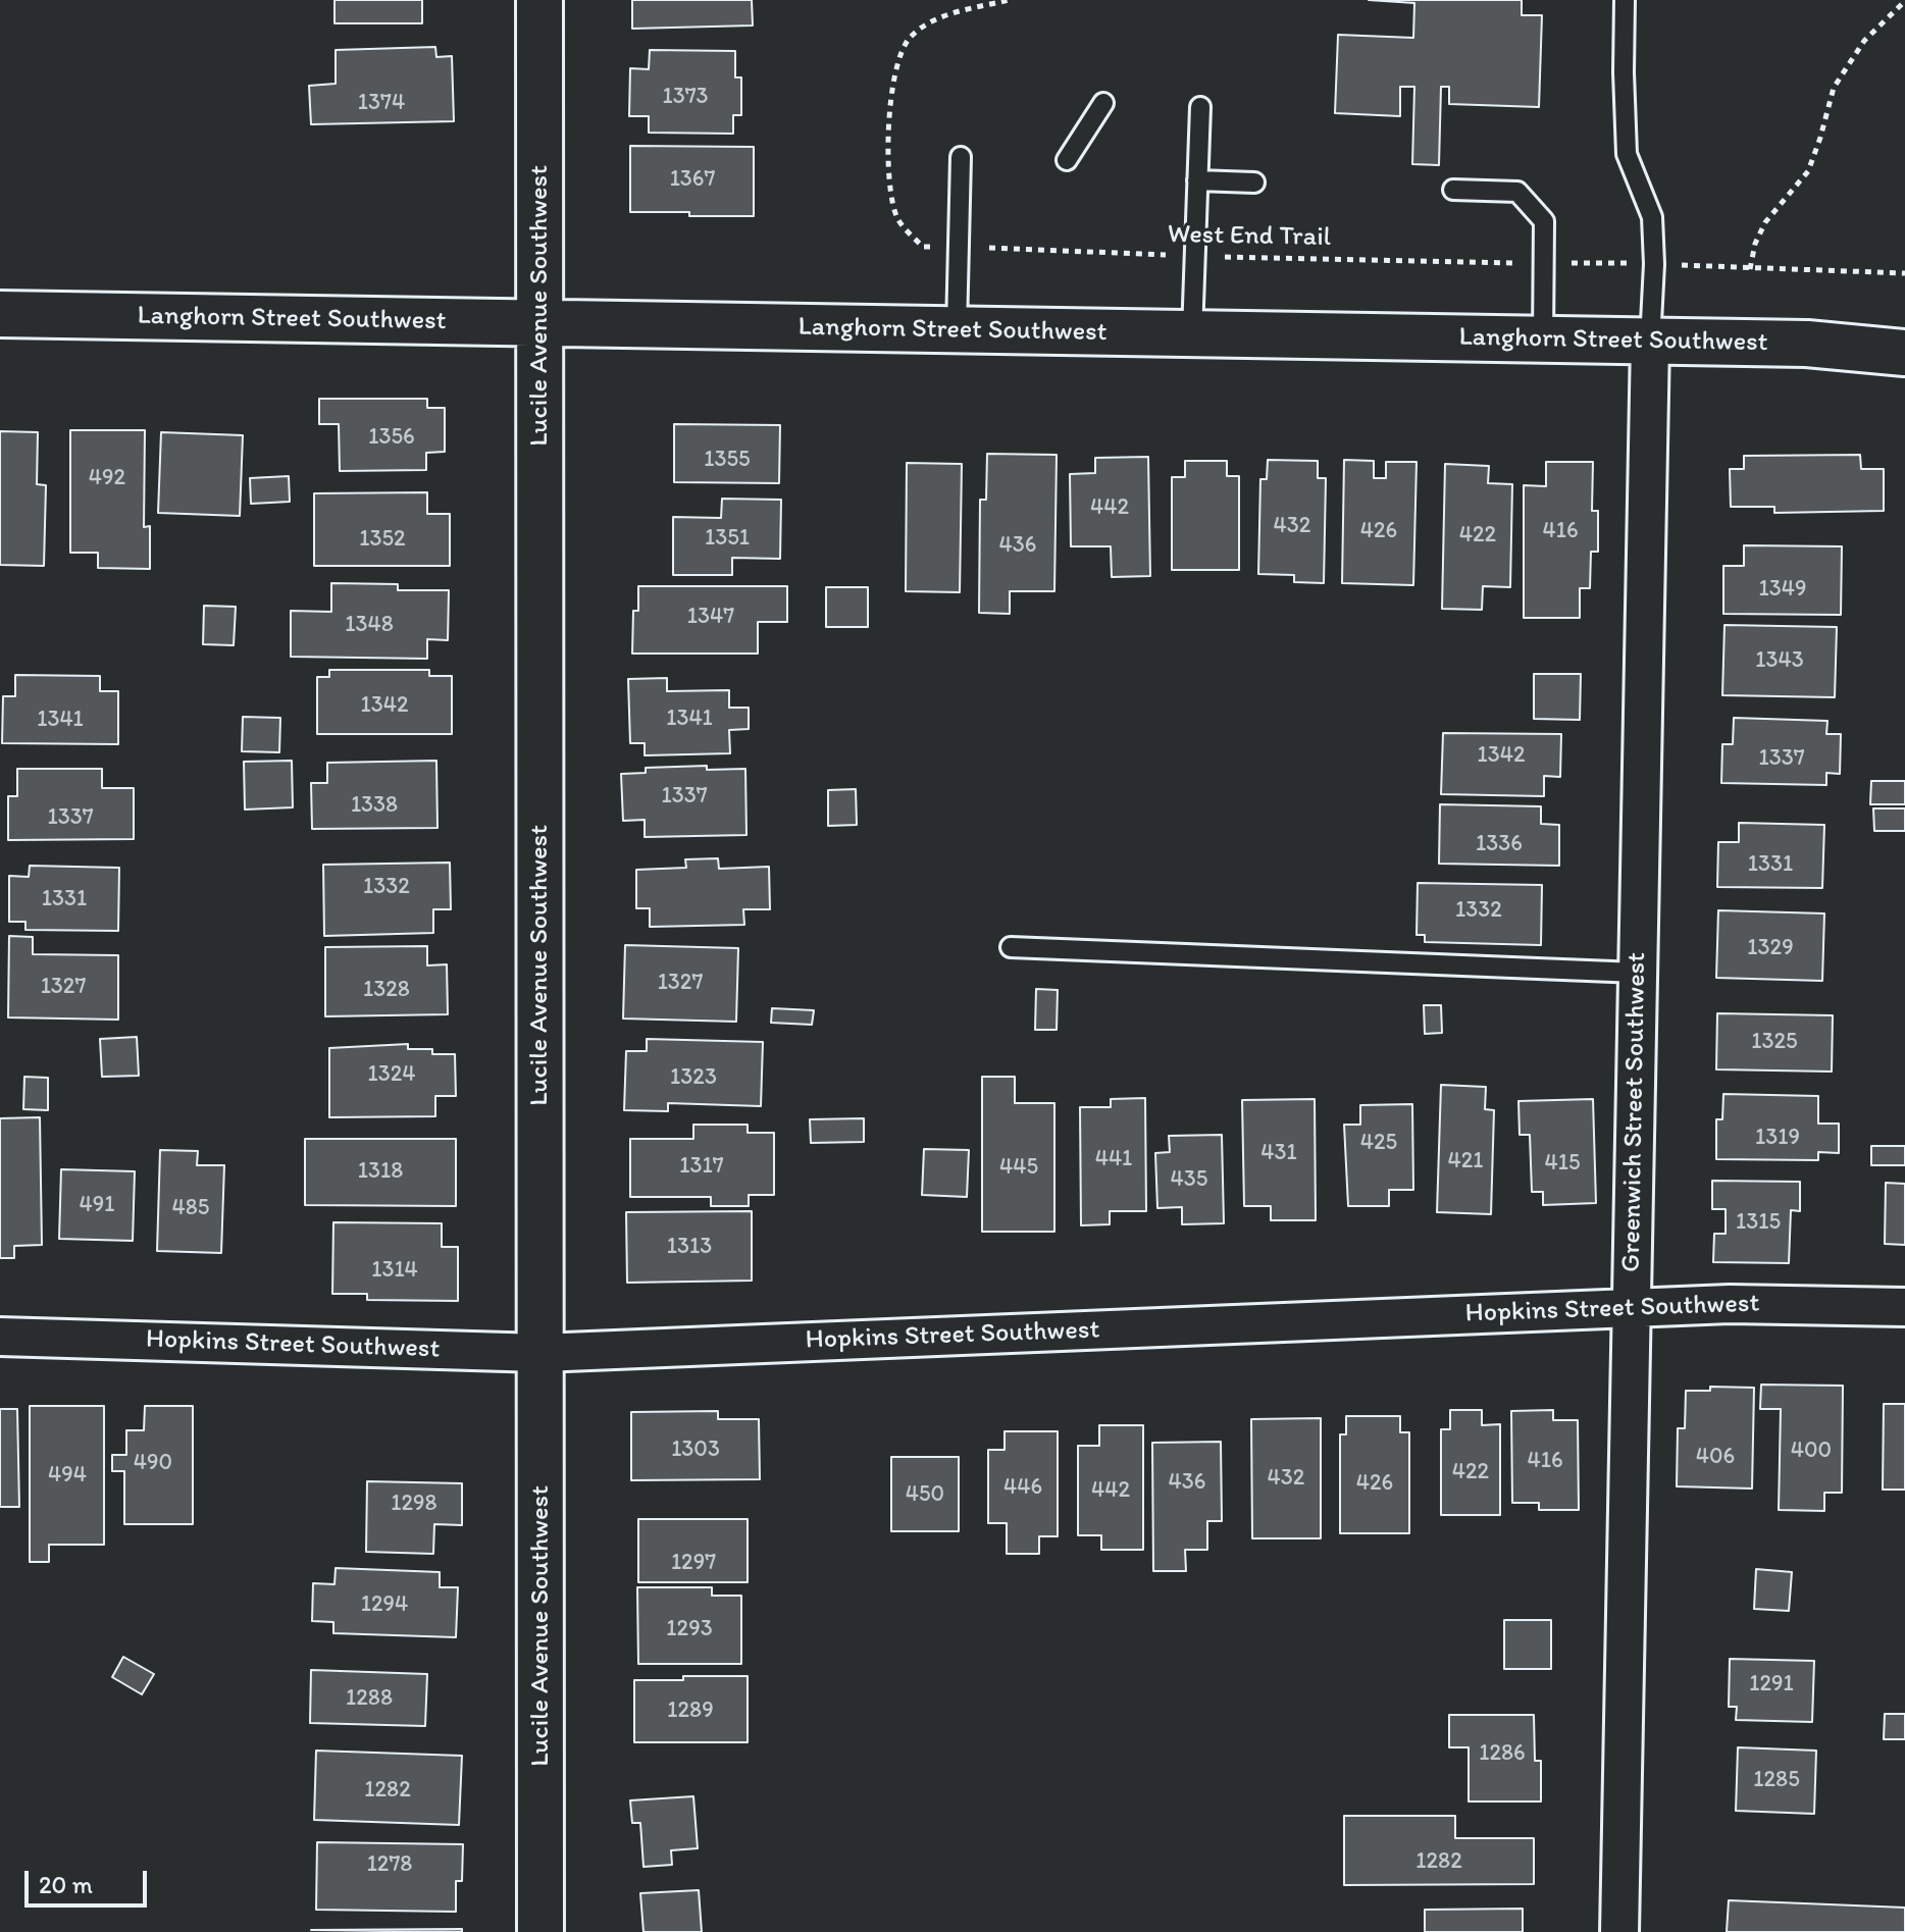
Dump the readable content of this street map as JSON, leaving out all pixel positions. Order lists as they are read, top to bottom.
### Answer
{
  "streets": {
    "street": [
      "Lucile Avenue Southwest",
      "Langhorn Street Southwest",
      "Greenwich Street Southwest",
      "Hopkins Street Southwest"
    ],
    "path": ["West End Trail"]
  },
  "crossings": [
    ["Lucile Avenue Southwest", "Langhorn Street Southwest"],
    ["Lucile Avenue Southwest", "Hopkins Street Southwest"],
    ["Langhorn Street Southwest", "Greenwich Street Southwest"],
    ["Greenwich Street Southwest", "Hopkins Street Southwest"]
  ],
  "house_numbers": [
    "1373",
    "1374",
    "1367",
    "1356",
    "1355",
    "492",
    "442",
    "432",
    "426",
    "416",
    "422",
    "1351",
    "1352",
    "436",
    "1349",
    "1347",
    "1348",
    "1343",
    "1342",
    "1341",
    "1341",
    "1342",
    "1337",
    "1337",
    "1338",
    "1337",
    "1336",
    "1331",
    "1332",
    "1331",
    "1332",
    "1329",
    "1327",
    "1327",
    "1328",
    "1325",
    "1324",
    "1323",
    "1319",
    "425",
    "431",
    "441",
    "421",
    "415",
    "1317",
    "445",
    "1318",
    "435",
    "491",
    "485",
    "1315",
    "1313",
    "1314",
    "1303",
    "400",
    "406",
    "416",
    "490",
    "422",
    "494",
    "432",
    "436",
    "426",
    "446",
    "442",
    "450",
    "1298",
    "1297",
    "1294",
    "1293",
    "1291",
    "1288",
    "1289",
    "1286",
    "1285",
    "1282",
    "1282",
    "1278"
  ],
  "scale_bar": "20 m"
}
